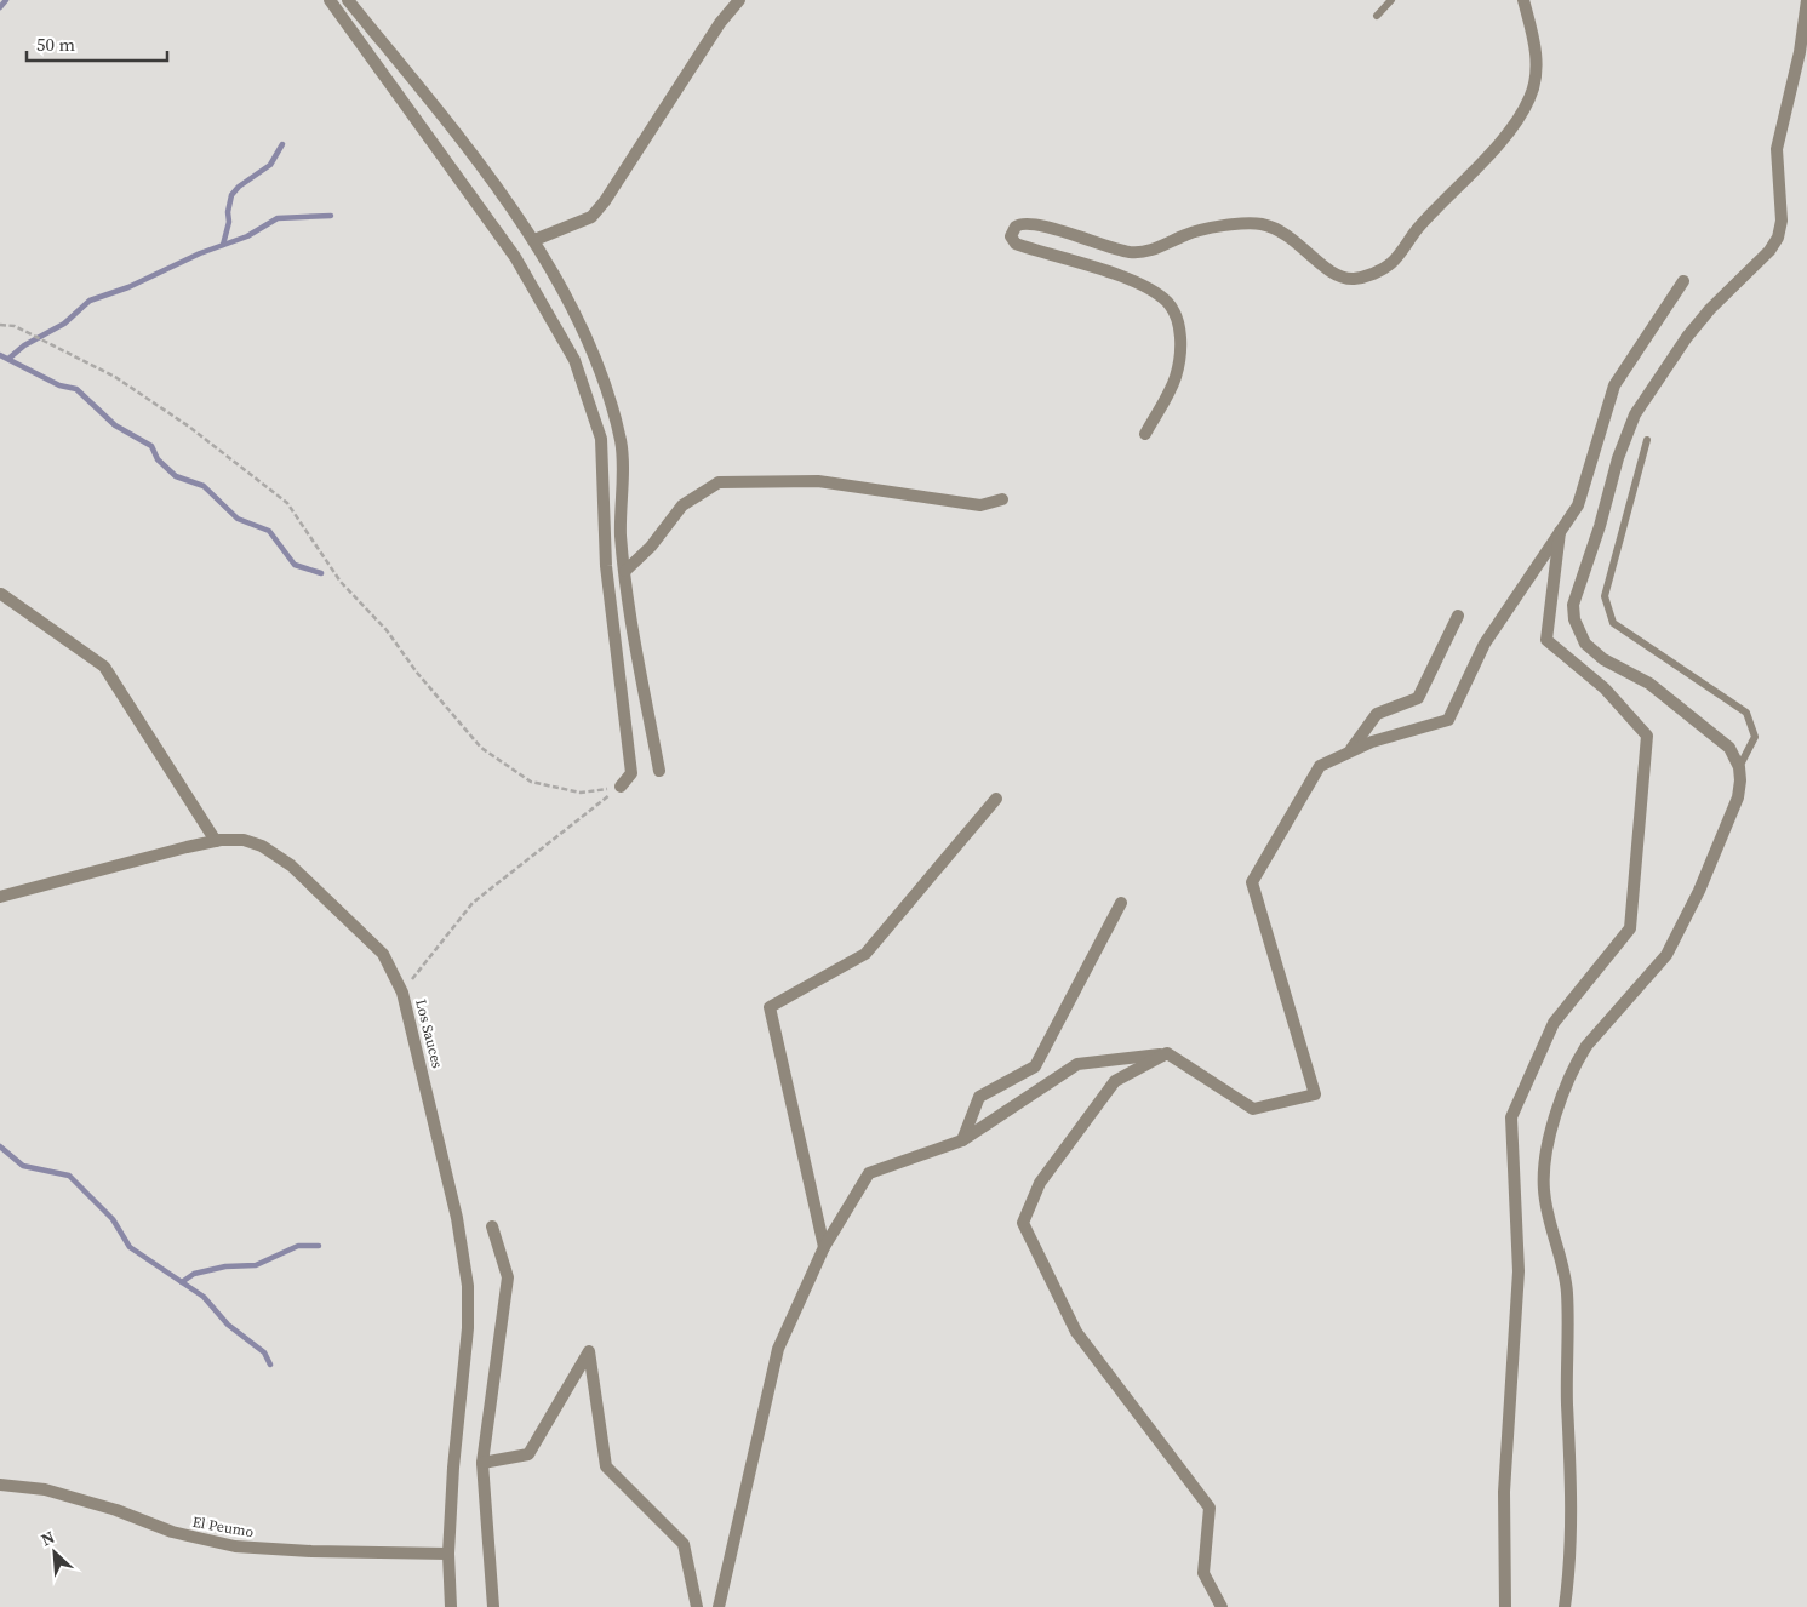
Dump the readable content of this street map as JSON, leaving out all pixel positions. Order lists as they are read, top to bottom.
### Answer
{
  "streets": {
    "street": ["Los Sauces", "El Peumo"]
  },
  "crossings": [
    ["Los Sauces", "El Peumo"]
  ],
  "scale_bar": "50 m",
  "north": "top left"
}
